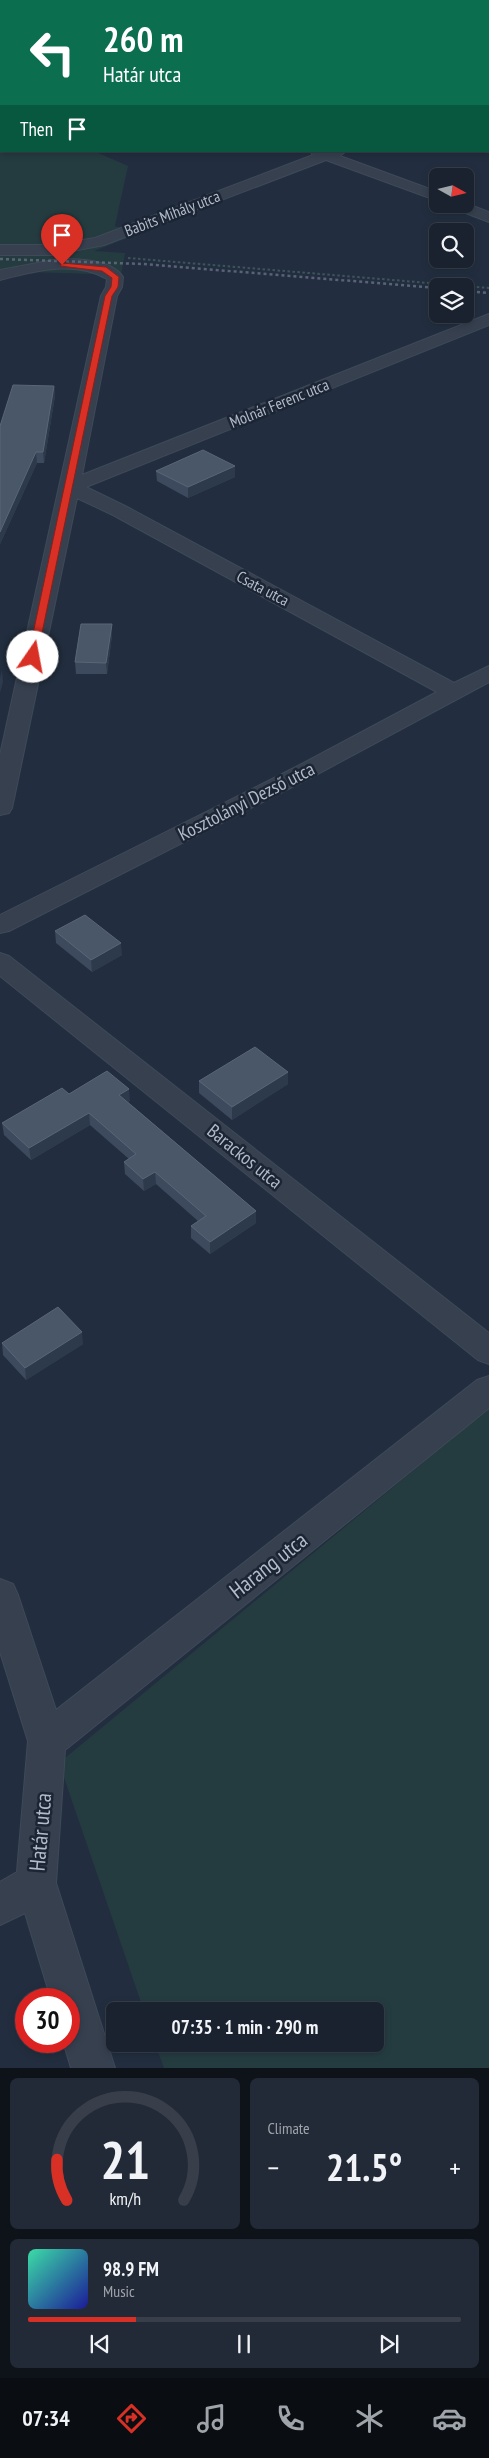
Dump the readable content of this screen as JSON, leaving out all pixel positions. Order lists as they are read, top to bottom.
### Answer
{
  "streets": {
    "street": [
      "Babits Mihály utca",
      "Molnár Ferenc utca",
      "Csata utca",
      "Kosztolányi Dezső utca",
      "Barackos utca",
      "Harang utca",
      "Határ utca"
    ]
  },
  "crossings": [
    ["Molnár Ferenc utca", "Csata utca"],
    ["Csata utca", "Kosztolányi Dezső utca"],
    ["Harang utca", "Határ utca"]
  ],
  "north": "right",
  "page": {
    "turn": ["260 m", "Határ utca"],
    "then": "Then",
    "limit": "30",
    "trip": "07:35 · 1 min · 290 m",
    "tile": "Climate",
    "heat": ["−", "21.5°", "+"],
    "song": ["98.9 FM", "Music"],
    "tabs": "07:34",
    "gauge": ["21", "km/h"]
  }
}
